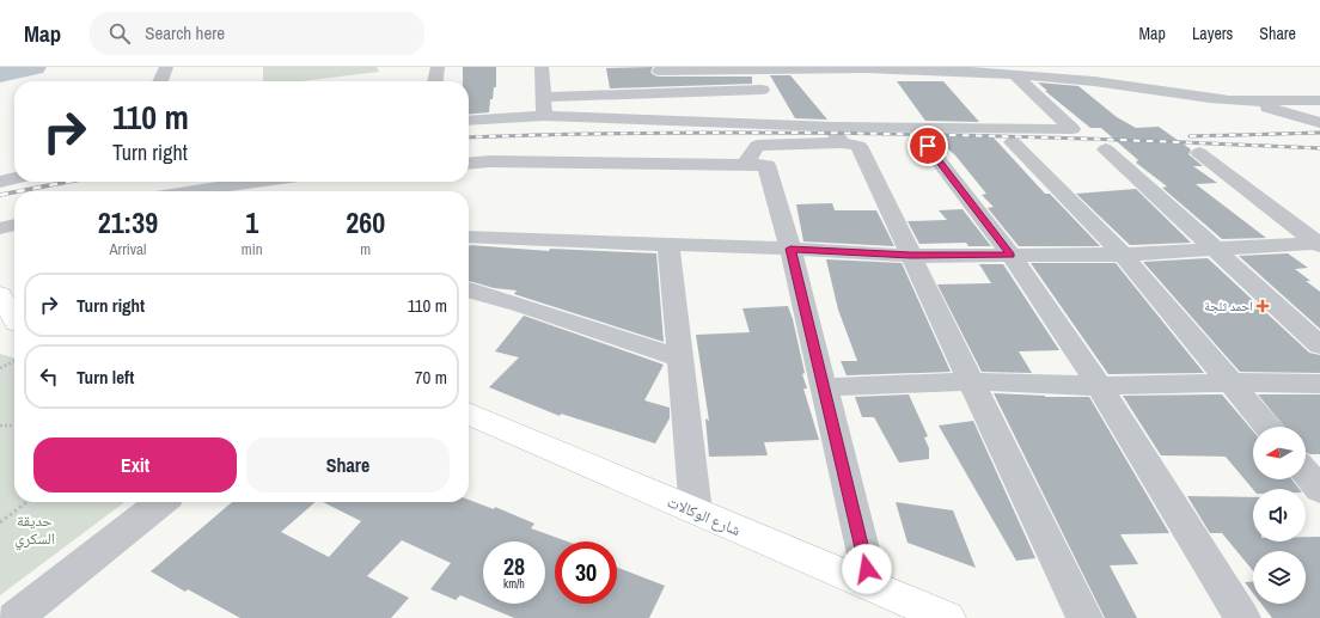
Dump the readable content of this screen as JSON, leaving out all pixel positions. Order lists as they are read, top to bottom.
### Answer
{
  "streets": {
    "street": ["شارع الوكالات"]
  },
  "parks": ["حديقة السكري"],
  "places": {
    "health": ["احمد ثلجة"]
  },
  "north": "left",
  "page": {
    "header": "Map",
    "search": "Search here",
    "nav": ["Map", "Layers", "Share"],
    "turn": ["110 m", "Turn right"],
    "eta": [
      "21:39",
      "Arrival",
      "1",
      "min",
      "260",
      "m"
    ],
    "list": [
      {
        "name": "Turn right",
        "value": "110 m"
      },
      {
        "name": "Turn left",
        "value": "70 m"
      }
    ],
    "buttons": ["Exit", "Share"],
    "speed": "28 km/h",
    "limit": "30"
  }
}
